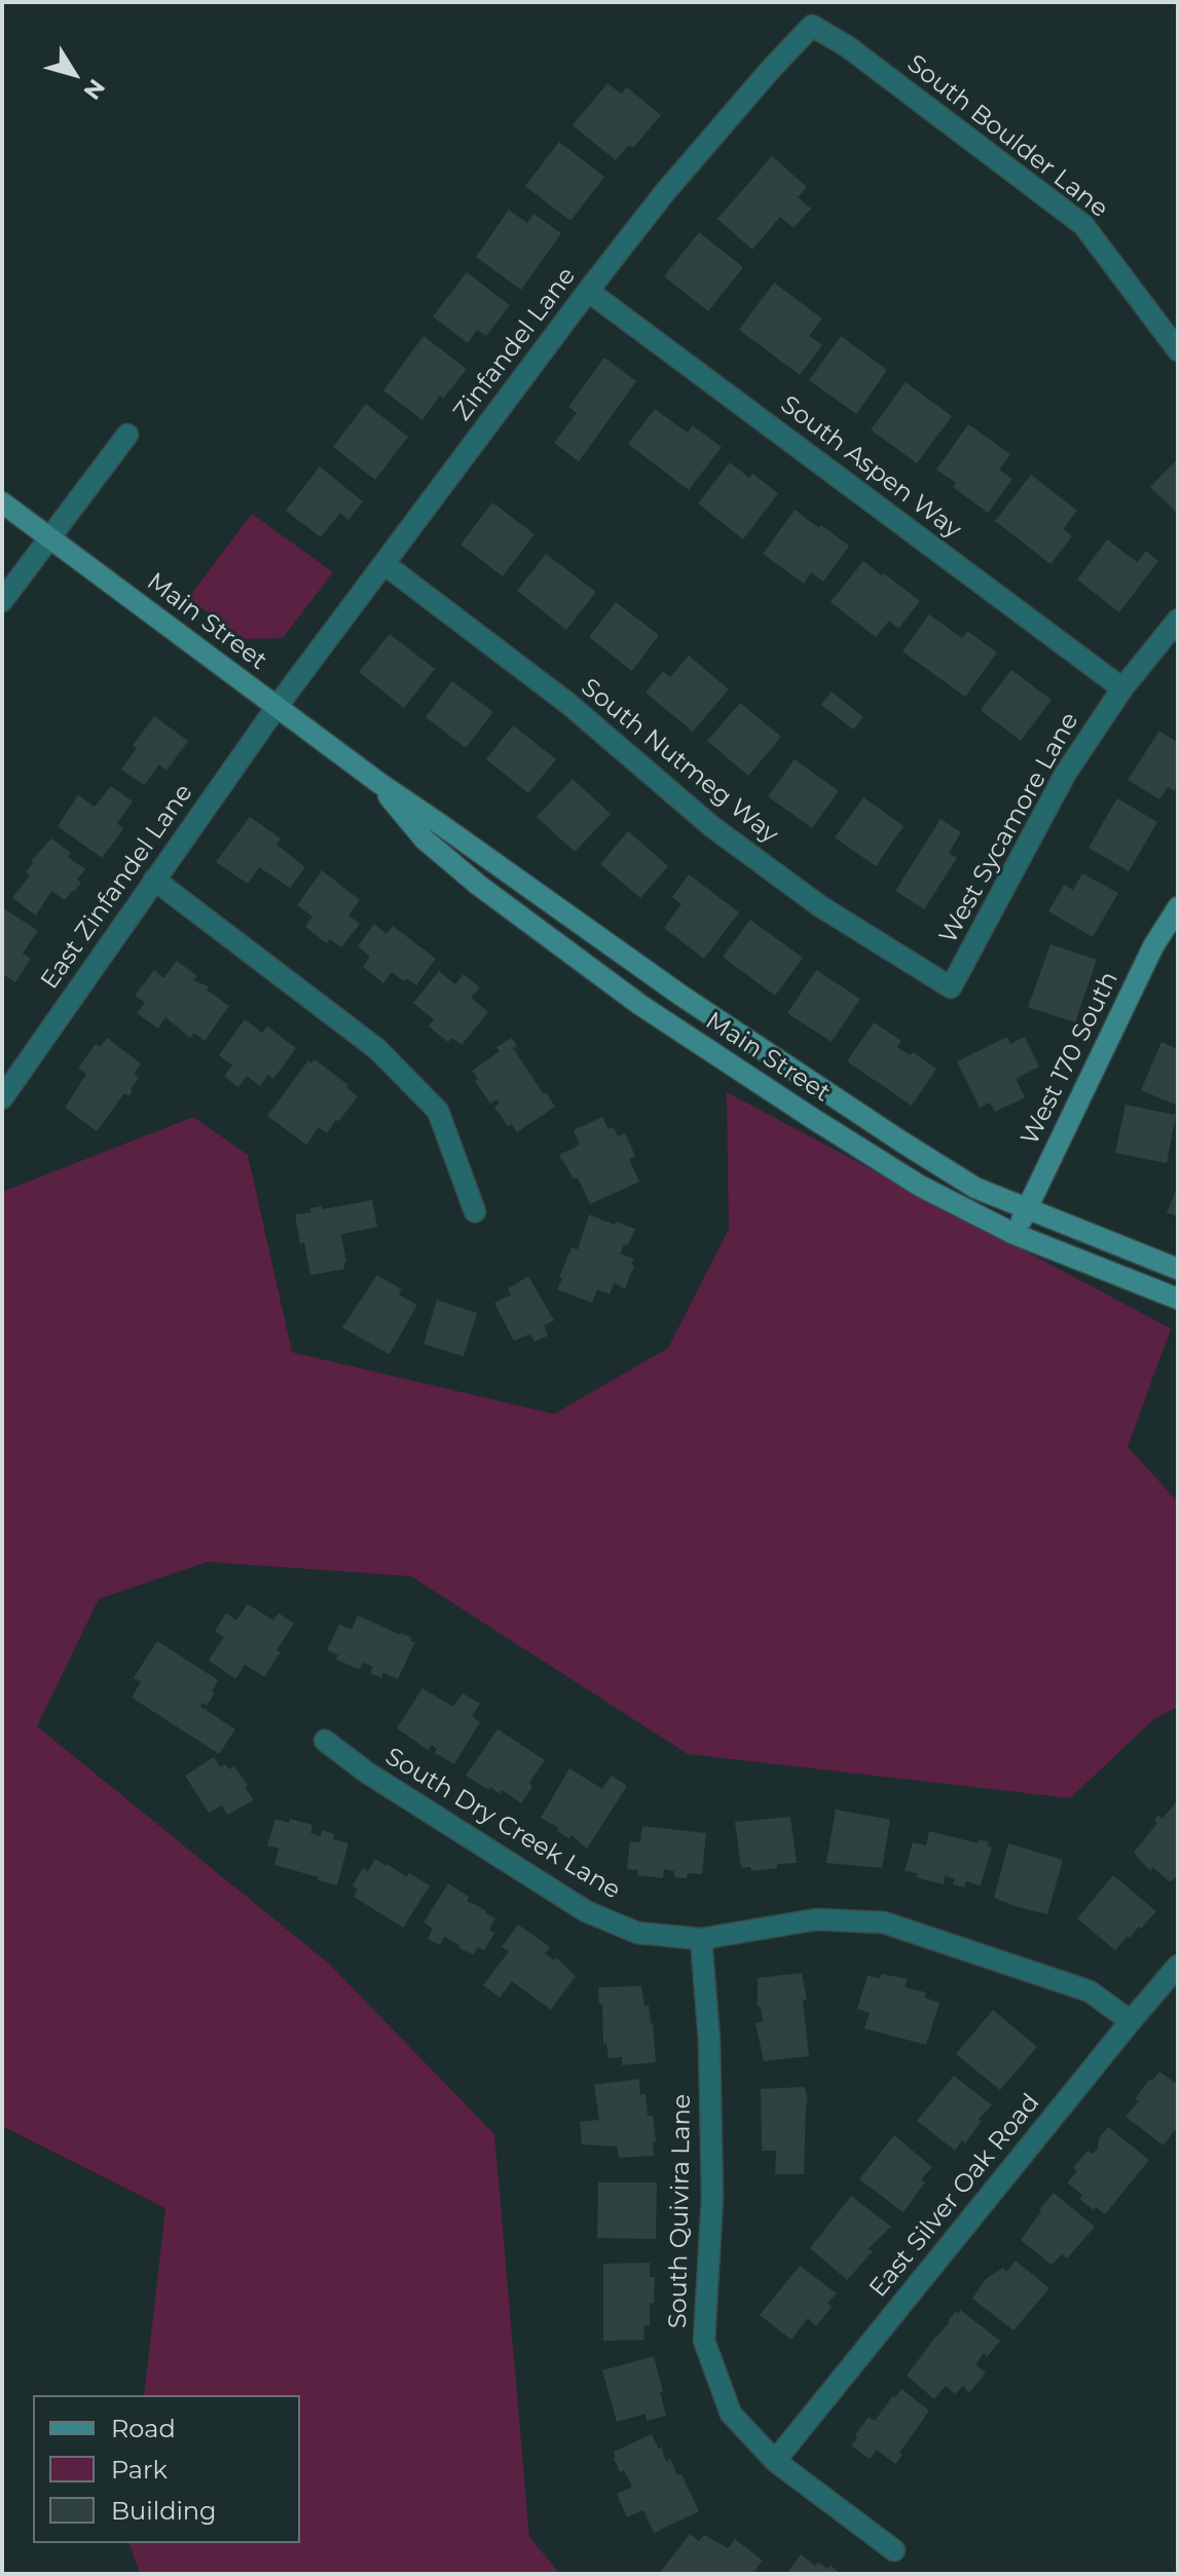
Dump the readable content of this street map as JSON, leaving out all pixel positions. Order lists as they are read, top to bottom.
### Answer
{
  "streets": {
    "street": [
      "South Boulder Lane",
      "Zinfandel Lane",
      "South Aspen Way",
      "Main Street",
      "South Nutmeg Way",
      "West Sycamore Lane",
      "East Zinfandel Lane",
      "West 170 South",
      "South Dry Creek Lane",
      "East Silver Oak Road",
      "South Quivira Lane"
    ]
  },
  "crossings": [
    ["South Boulder Lane", "Zinfandel Lane"],
    ["Zinfandel Lane", "South Aspen Way"],
    ["Zinfandel Lane", "Main Street"],
    ["Zinfandel Lane", "South Nutmeg Way"],
    ["Zinfandel Lane", "East Zinfandel Lane"],
    ["South Aspen Way", "West Sycamore Lane"],
    ["Main Street", "East Zinfandel Lane"],
    ["Main Street", "West 170 South"],
    ["South Nutmeg Way", "West Sycamore Lane"],
    ["South Dry Creek Lane", "East Silver Oak Road"],
    ["South Dry Creek Lane", "South Quivira Lane"],
    ["East Silver Oak Road", "South Quivira Lane"]
  ],
  "legend": ["Road", "Park", "Building"],
  "north": "bottom right"
}
